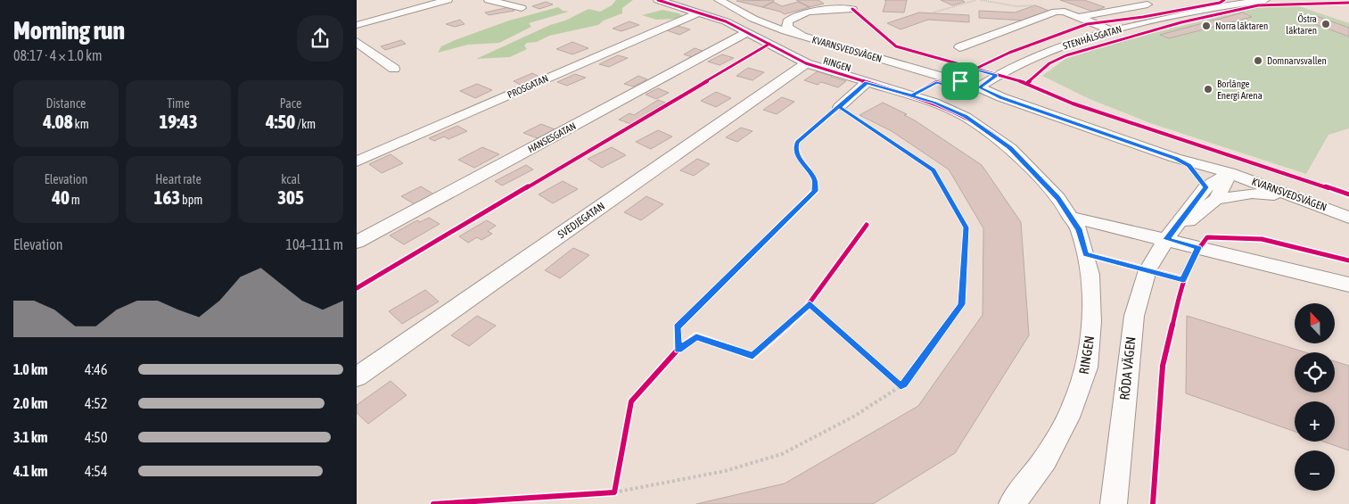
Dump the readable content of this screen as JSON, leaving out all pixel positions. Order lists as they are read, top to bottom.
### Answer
{
  "streets": {
    "street": [
      "STENHÅLSGATAN",
      "KVARNSVEDSVÄGEN",
      "RINGEN",
      "PROSGATAN",
      "HANSESGATAN",
      "SVEDJEGATAN",
      "RÖDA VÄGEN"
    ]
  },
  "crossings": [
    ["STENHÅLSGATAN", "KVARNSVEDSVÄGEN"],
    ["KVARNSVEDSVÄGEN", "RÖDA VÄGEN"],
    ["RINGEN", "PROSGATAN"],
    ["RINGEN", "HANSESGATAN"],
    ["RINGEN", "SVEDJEGATAN"]
  ],
  "places": [
    "Östra läktaren",
    "Norra läktaren",
    "Domnarvsvallen",
    "Borlänge Energi Arena"
  ],
  "north": "top",
  "page": {
    "heading": ["Morning run", "08:17 · 4 × 1.0 km"],
    "stats": [
      ["Distance", "4.08 km"],
      ["Time", "19:43"],
      ["Pace", "4:50 /km"],
      ["Elevation", "40 m"],
      ["Heart rate", "163 bpm"],
      ["kcal", "305"]
    ],
    "chart": ["Elevation", "104–111 m"],
    "map_buttons": ["+", "−"],
    "list": [
      {
        "name": "1.0 km",
        "note": "4:46"
      },
      {
        "name": "2.0 km",
        "note": "4:52"
      },
      {
        "name": "3.1 km",
        "note": "4:50"
      },
      {
        "name": "4.1 km",
        "note": "4:54"
      }
    ]
  }
}
